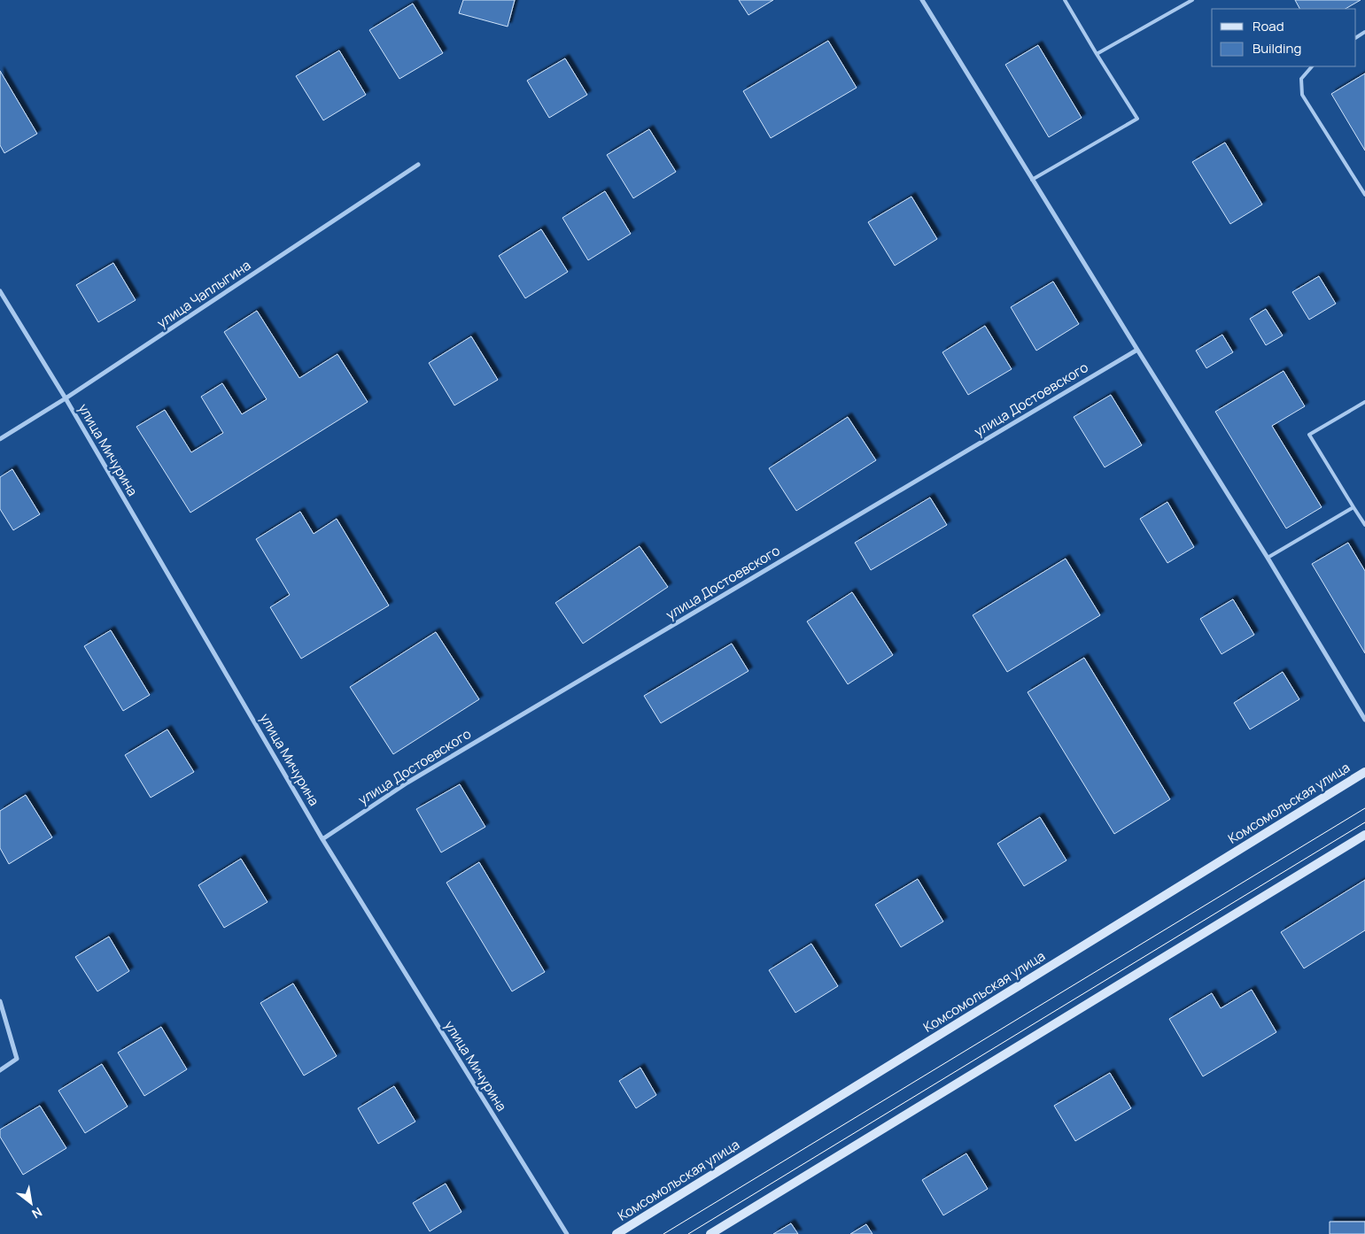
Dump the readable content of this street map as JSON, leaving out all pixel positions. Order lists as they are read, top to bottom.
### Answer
{
  "streets": {
    "main road": ["Комсомольская улица"],
    "street": ["улица Чаплыгина", "улица Достоевского", "улица Мичурина"]
  },
  "crossings": [
    ["улица Чаплыгина", "улица Мичурина"],
    ["улица Достоевского", "улица Мичурина"]
  ],
  "legend": ["Road", "Building"],
  "north": "bottom right"
}
